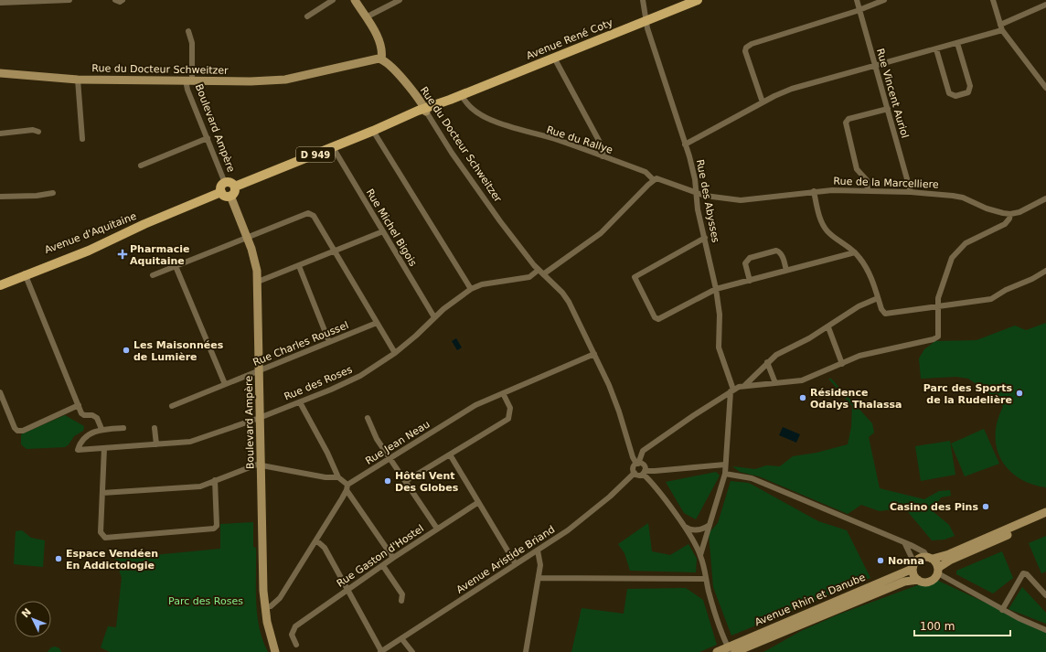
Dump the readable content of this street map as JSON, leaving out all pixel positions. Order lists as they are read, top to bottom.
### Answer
{
  "streets": {
    "main road": ["Avenue René Coty", "D 949", "Avenue d'Aquitaine"],
    "street": [
      "Rue du Docteur Schweitzer",
      "Rue Vincent Auriol",
      "Boulevard Ampère",
      "Rue du Rallye",
      "Rue de la Marcelliere",
      "Rue des Abysses",
      "Rue Michel Bigois",
      "Rue Charles Roussel",
      "Rue des Roses",
      "Rue Jean Neau",
      "Rue Gaston d'Hostel",
      "Avenue Aristide Briand",
      "Avenue Rhin et Danube"
    ]
  },
  "crossings": [
    ["Avenue René Coty", "Rue du Docteur Schweitzer"],
    ["Avenue René Coty", "Rue du Rallye"],
    ["Avenue René Coty", "D 949"],
    ["Avenue René Coty", "Rue des Abysses"],
    ["Rue du Docteur Schweitzer", "Boulevard Ampère"],
    ["Rue du Docteur Schweitzer", "D 949"],
    ["Rue du Docteur Schweitzer", "Rue des Roses"],
    ["Rue du Docteur Schweitzer", "Rue Jean Neau"],
    ["Rue du Docteur Schweitzer", "Avenue Aristide Briand"],
    ["Rue Vincent Auriol", "Rue de la Marcelliere"],
    ["Boulevard Ampère", "D 949"],
    ["Boulevard Ampère", "Avenue d'Aquitaine"],
    ["Boulevard Ampère", "Rue Charles Roussel"],
    ["Boulevard Ampère", "Rue des Roses"],
    ["Boulevard Ampère", "Rue Jean Neau"],
    ["Rue du Rallye", "Rue de la Marcelliere"],
    ["Rue du Rallye", "Rue des Abysses"],
    ["Rue du Rallye", "Rue des Roses"],
    ["D 949", "Rue Michel Bigois"],
    ["D 949", "Avenue d'Aquitaine"],
    ["Rue de la Marcelliere", "Rue des Abysses"],
    ["Rue Michel Bigois", "Rue des Roses"]
  ],
  "parks": ["Parc des Roses"],
  "places": {
    "health": ["Pharmacie Aquitaine"],
    "other": [
      "Les Maisonnées de Lumière",
      "Parc des Sports de la Rudelière",
      "Résidence Odalys Thalassa",
      "Hôtel Vent Des Globes",
      "Casino des Pins",
      "Espace Vendéen En Addictologie",
      "Nonna"
    ]
  },
  "scale_bar": "100 m",
  "north": "top left"
}
